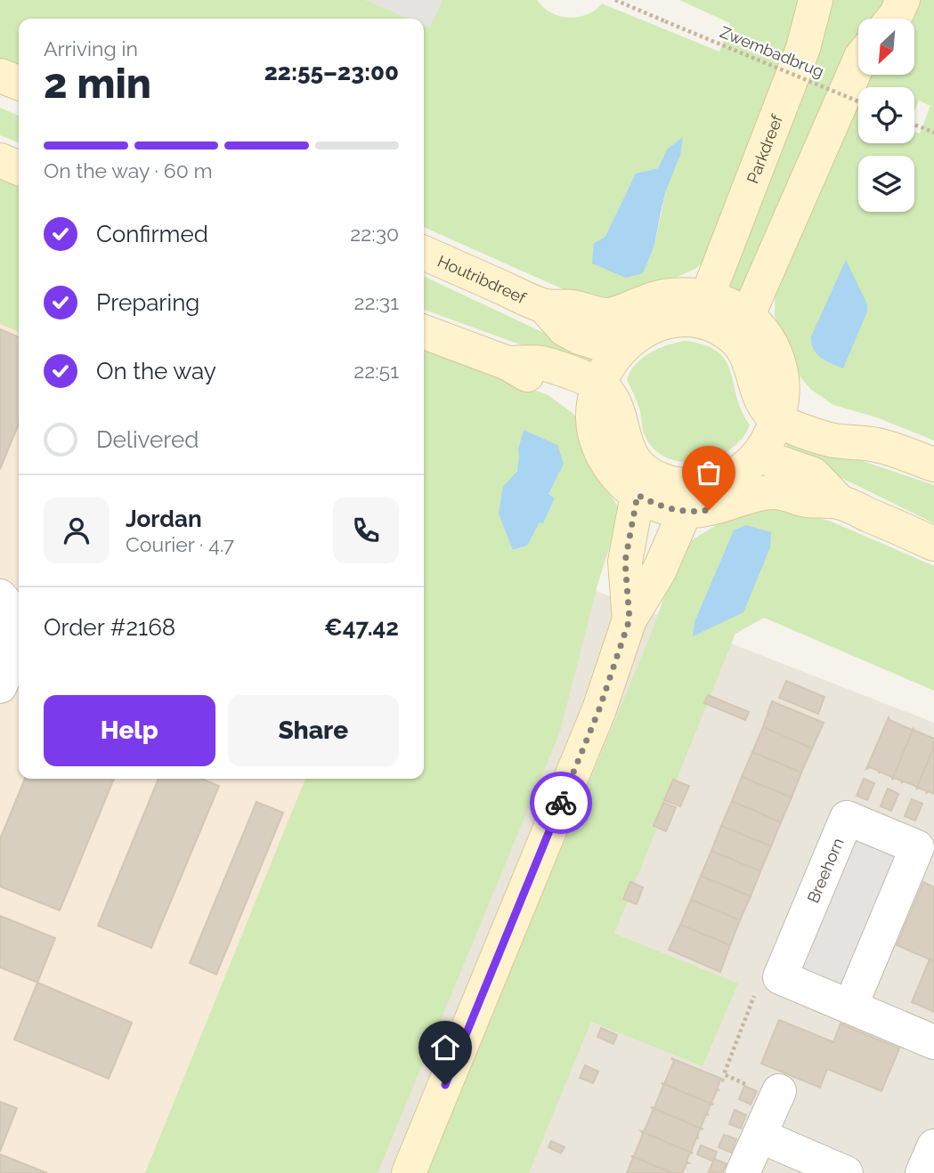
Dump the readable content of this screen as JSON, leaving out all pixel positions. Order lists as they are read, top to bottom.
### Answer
{
  "streets": {
    "main road": ["Parkdreef", "Houtribdreef"],
    "street": ["Breehorn"],
    "path": ["Zwembadbrug"]
  },
  "crossings": [
    ["Parkdreef", "Houtribdreef"]
  ],
  "north": "bottom left",
  "page": {
    "heading": ["2 min", "Arriving in", "22:55–23:00"],
    "panel": [
      "Jordan",
      "Courier · 4.7",
      "Order #2168",
      "€47.42"
    ],
    "bar": "On the way · 60 m",
    "list": [
      ["Confirmed", "22:30"],
      ["Preparing", "22:31"],
      ["On the way", "22:51"],
      "Delivered"
    ],
    "buttons": ["Help", "Share"]
  }
}
